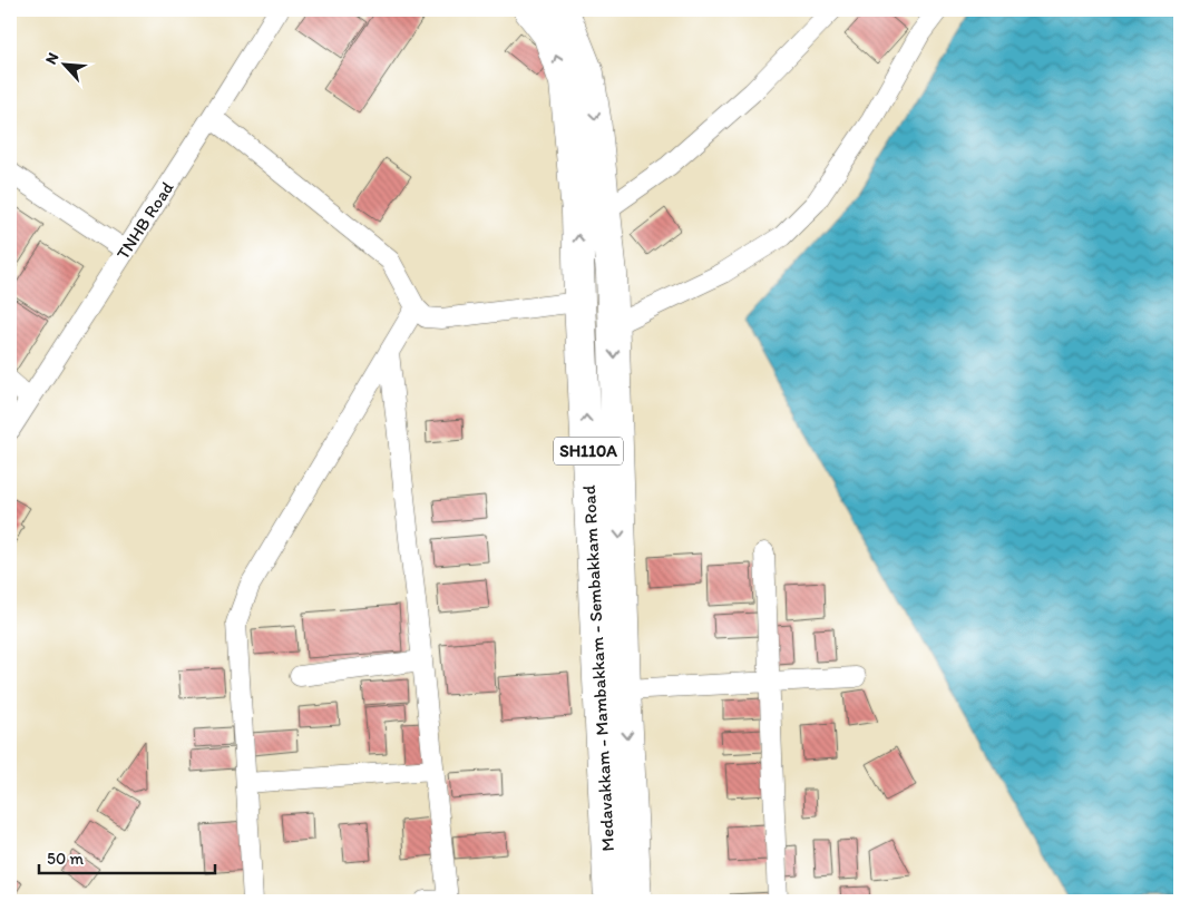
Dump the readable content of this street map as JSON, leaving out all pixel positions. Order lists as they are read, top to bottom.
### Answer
{
  "streets": {
    "main road": ["SH110A", "Medavakkam - Mambakkam - Sembakkam Road"],
    "street": ["TNHB Road"]
  },
  "scale_bar": "50 m",
  "north": "top left"
}
